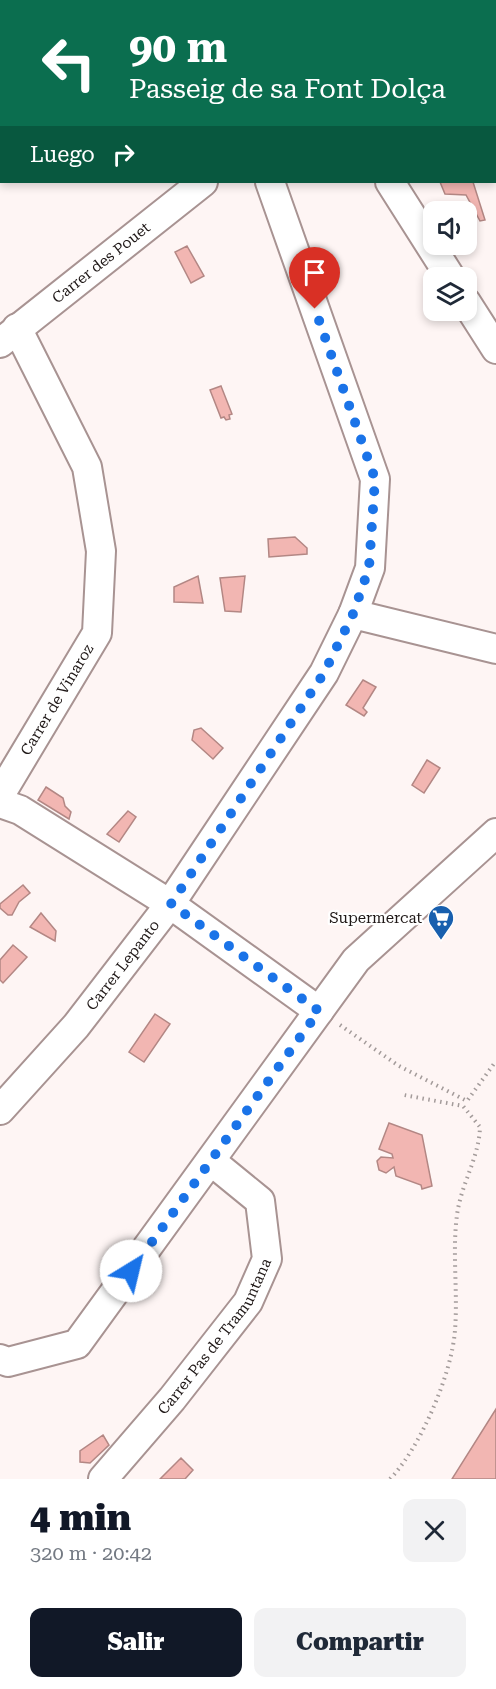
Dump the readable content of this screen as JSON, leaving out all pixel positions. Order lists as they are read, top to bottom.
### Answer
{
  "streets": {
    "street": [
      "Carrer des Pouet",
      "Carrer de Vinaroz",
      "Carrer Lepanto",
      "Carrer Pas de Tramuntana"
    ]
  },
  "crossings": [
    ["Carrer des Pouet", "Carrer de Vinaroz"]
  ],
  "places": {
    "supermarket": ["Supermercat"]
  },
  "page": {
    "turn": ["90 m", "Passeig de sa Font Dolça"],
    "then": "Luego",
    "heading": ["4 min", "320 m · 20:42"],
    "buttons": ["Salir", "Compartir"]
  }
}
